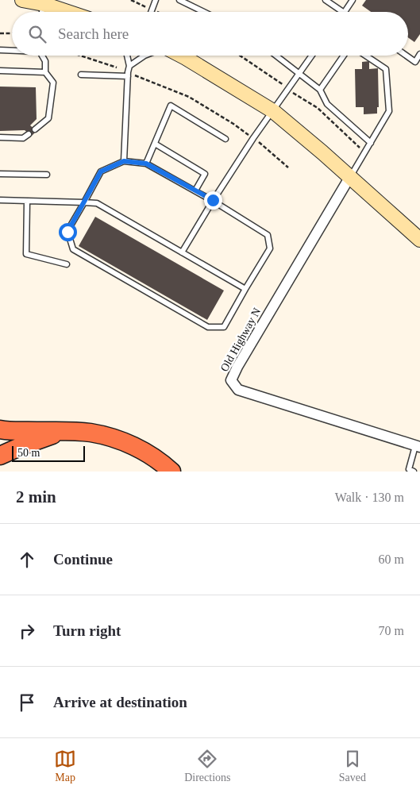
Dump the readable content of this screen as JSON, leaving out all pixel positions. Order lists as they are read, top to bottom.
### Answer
{
  "streets": {
    "street": ["Old Highway N"]
  },
  "scale_bar": "50 m",
  "page": {
    "search": "Search here",
    "scale": "50 m",
    "heading": ["2 min", "Walk · 130 m"],
    "list": [
      ["Continue", "60 m"],
      ["Turn right", "70 m"],
      "Arrive at destination"
    ],
    "nav": ["Map", "Directions", "Saved"]
  }
}
